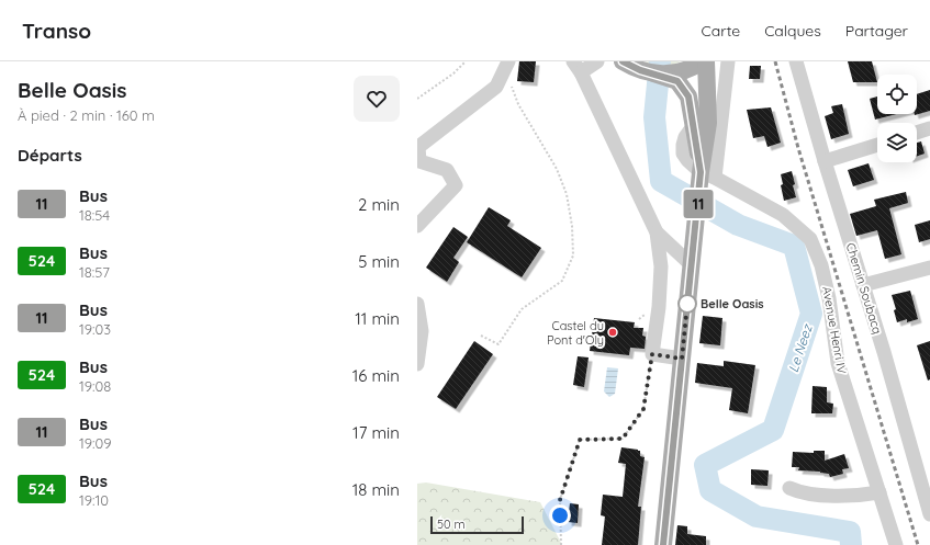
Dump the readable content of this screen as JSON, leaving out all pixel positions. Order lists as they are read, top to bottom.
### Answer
{
  "streets": {
    "street": ["Chemin Soubacq", "Avenue Henri IV"]
  },
  "water": ["Le Neez"],
  "places": ["Belle Oasis", "Castel du Pont d'Oly"],
  "lines": ["bus line 11"],
  "scale_bar": "50 m",
  "page": {
    "header": "Transo",
    "nav": ["Carte", "Calques", "Partager"],
    "heading": [
      ["Belle Oasis", "À pied · 2 min · 160 m"],
      "Départs"
    ],
    "on_map": "11",
    "list": [
      {
        "mark": "11",
        "name": "Bus",
        "note": "18:54",
        "value": "2 min"
      },
      {
        "mark": "524",
        "name": "Bus",
        "note": "18:57",
        "value": "5 min"
      },
      {
        "mark": "11",
        "name": "Bus",
        "note": "19:03",
        "value": "11 min"
      },
      {
        "mark": "524",
        "name": "Bus",
        "note": "19:08",
        "value": "16 min"
      },
      {
        "mark": "11",
        "name": "Bus",
        "note": "19:09",
        "value": "17 min"
      },
      {
        "mark": "524",
        "name": "Bus",
        "note": "19:10",
        "value": "18 min"
      }
    ],
    "scale": "50 m"
  }
}
